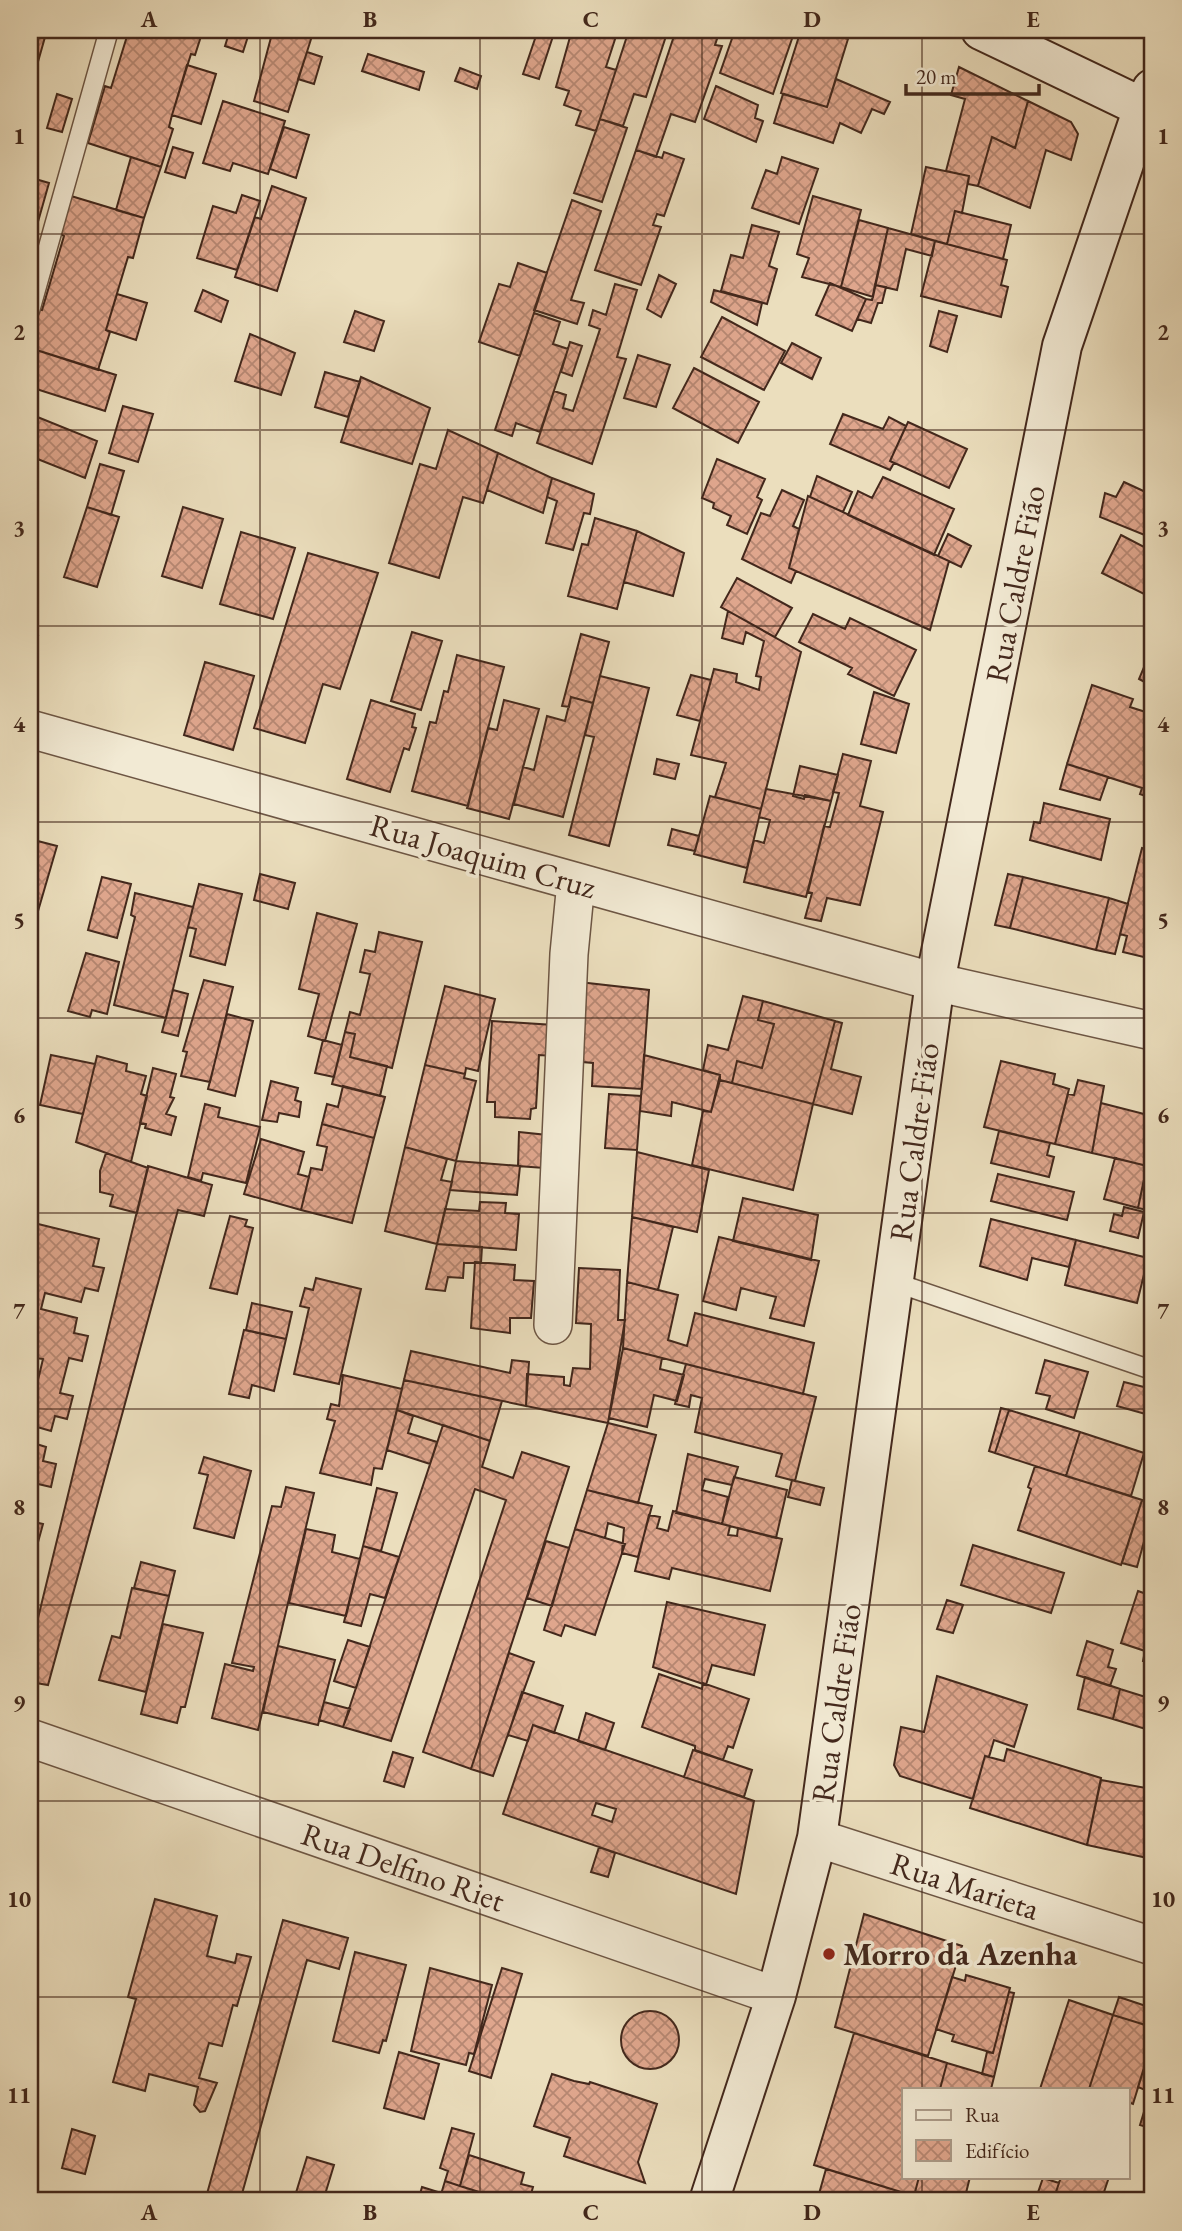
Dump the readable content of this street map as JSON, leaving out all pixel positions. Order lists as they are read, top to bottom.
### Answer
{
  "streets": {
    "street": [
      "Rua Caldre Fião",
      "Rua Joaquim Cruz",
      "Rua Delfino Riet",
      "Rua Marieta"
    ]
  },
  "crossings": [
    ["Rua Caldre Fião", "Rua Joaquim Cruz"],
    ["Rua Caldre Fião", "Rua Delfino Riet"],
    ["Rua Caldre Fião", "Rua Marieta"]
  ],
  "places": ["Morro da Azenha"],
  "legend": ["Rua", "Edifício"],
  "scale_bar": "20 m",
  "grid": {
    "columns": [
      "A",
      "B",
      "C",
      "D",
      "E"
    ],
    "rows": [
      "1",
      "2",
      "3",
      "4",
      "5",
      "6",
      "7",
      "8",
      "9",
      "10",
      "11"
    ]
  }
}
